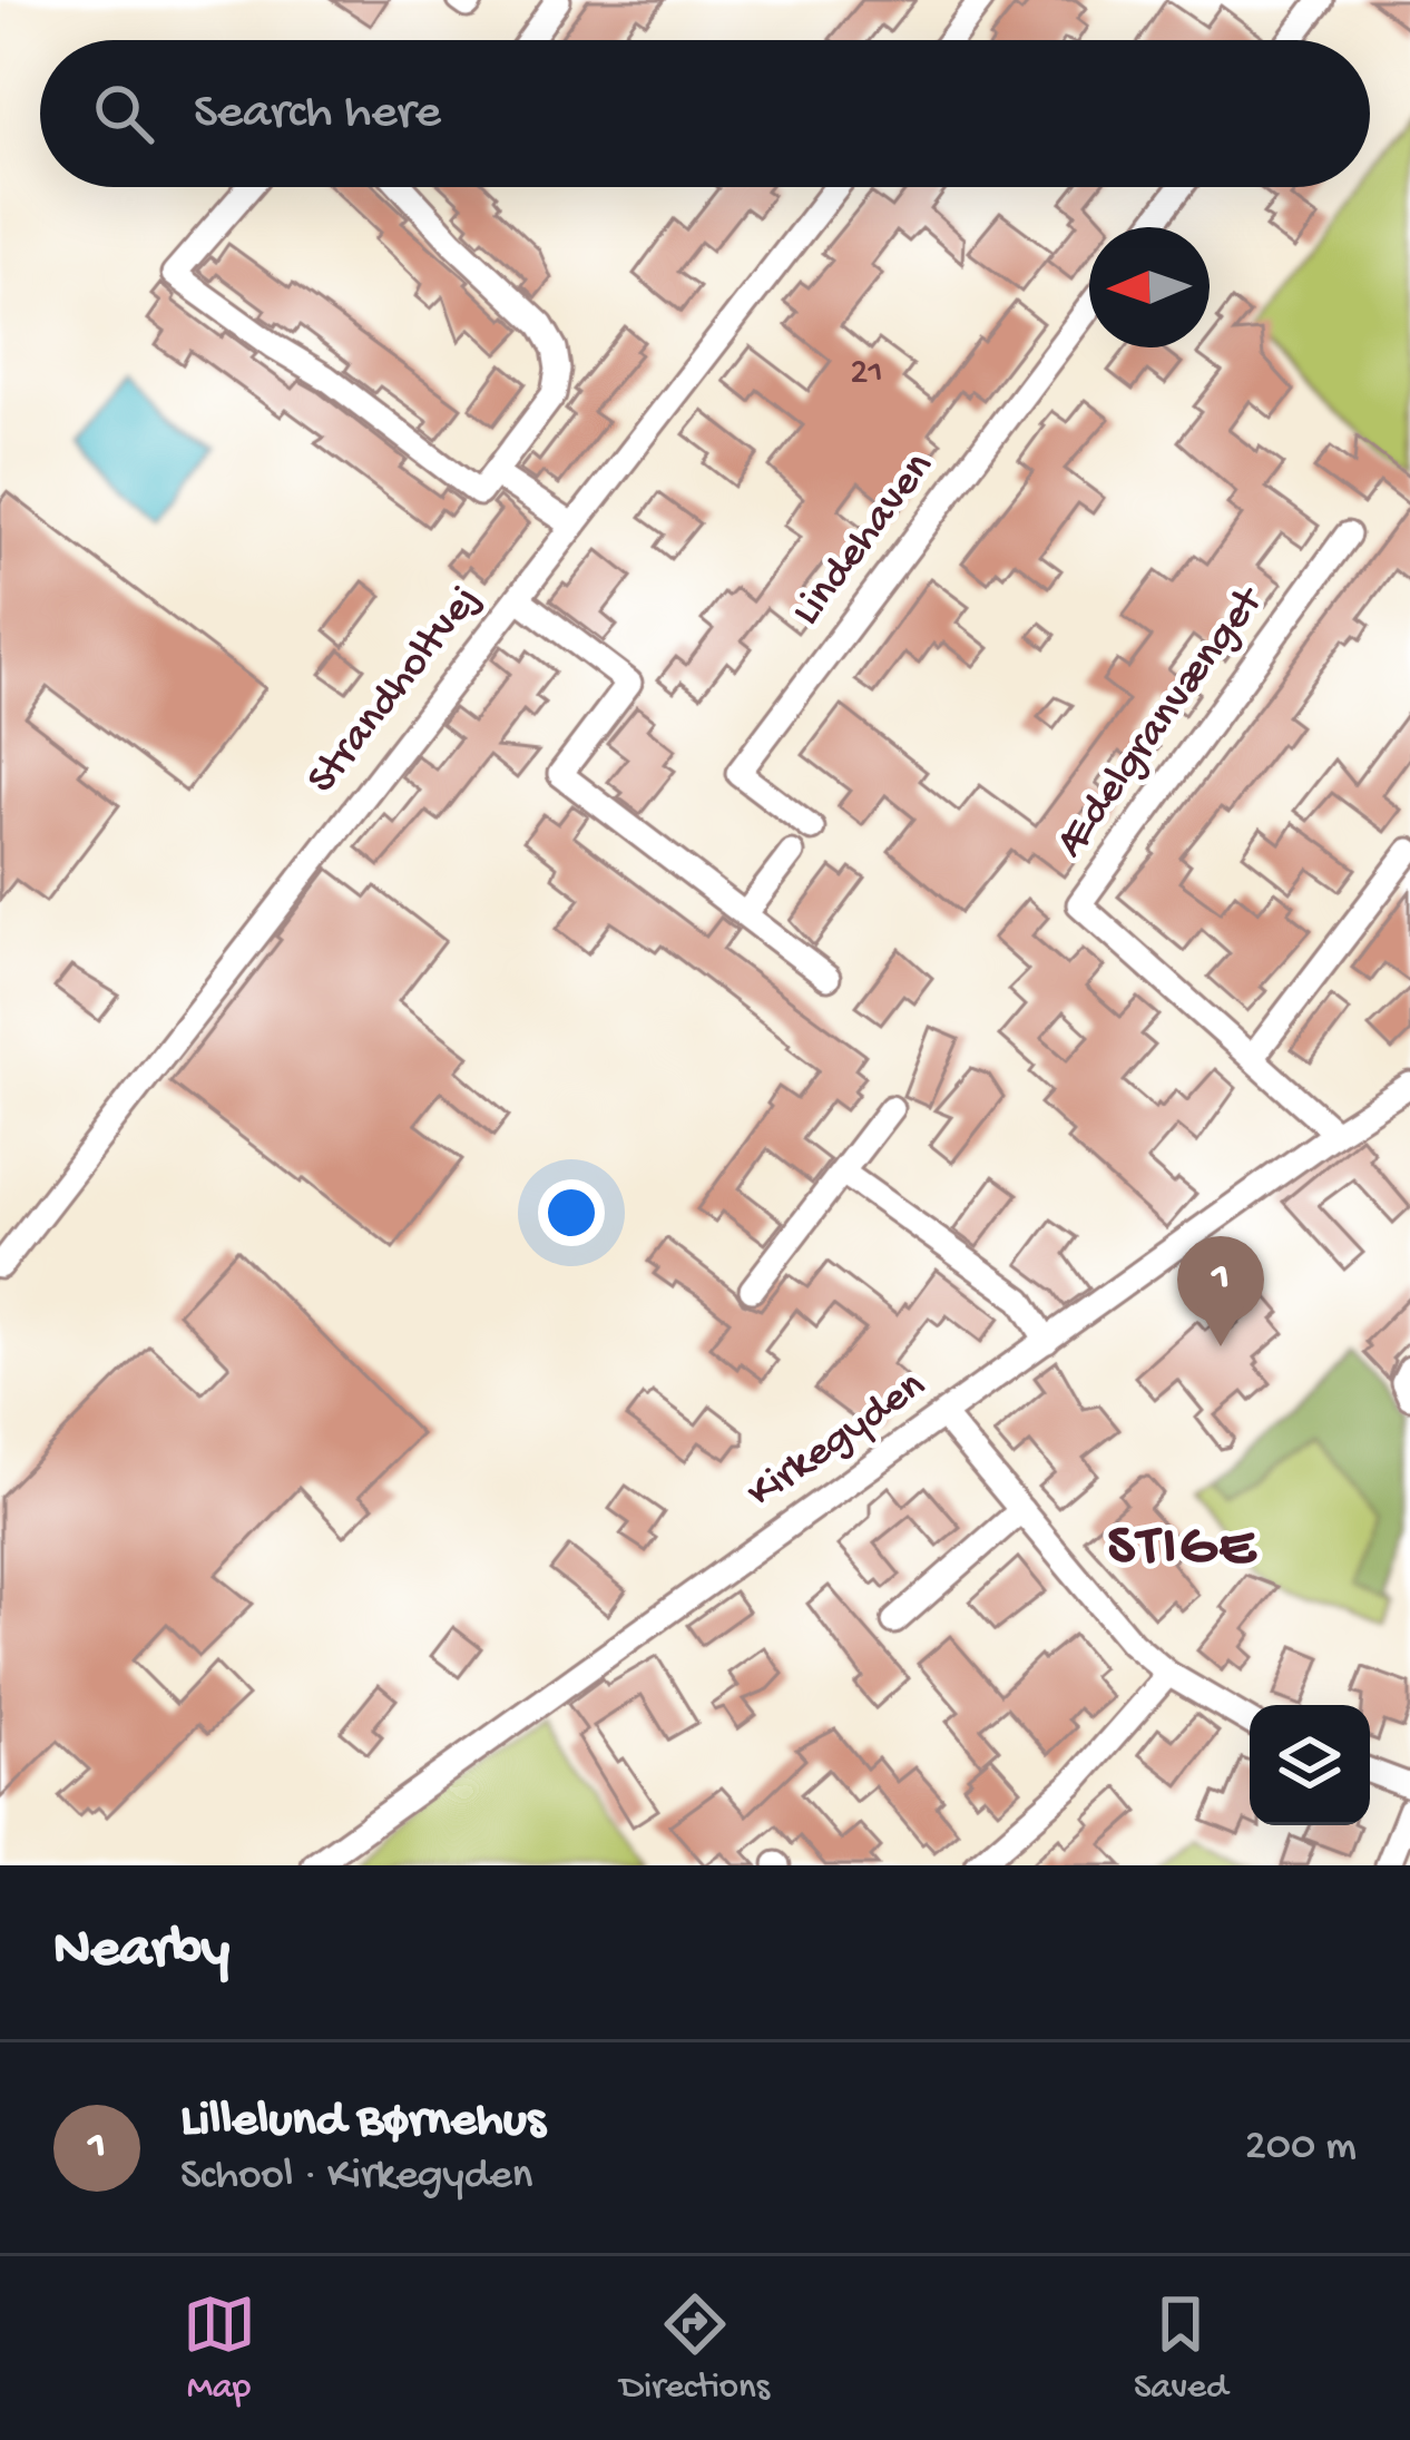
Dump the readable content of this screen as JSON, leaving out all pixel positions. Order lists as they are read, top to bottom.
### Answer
{
  "streets": {
    "street": [
      "Lindehaven",
      "Strandholtvej",
      "Ædelgranvænget",
      "Kirkegyden"
    ]
  },
  "crossings": [
    ["Ædelgranvænget", "Kirkegyden"]
  ],
  "districts": ["STIGE"],
  "house_numbers": ["21"],
  "north": "left",
  "page": {
    "search": "Search here",
    "pins": "1",
    "heading": "Nearby",
    "list": [
      {
        "mark": "1",
        "name": "Lillelund Børnehus",
        "note": "School · Kirkegyden",
        "value": "200 m"
      }
    ],
    "nav": ["Map", "Directions", "Saved"]
  }
}
